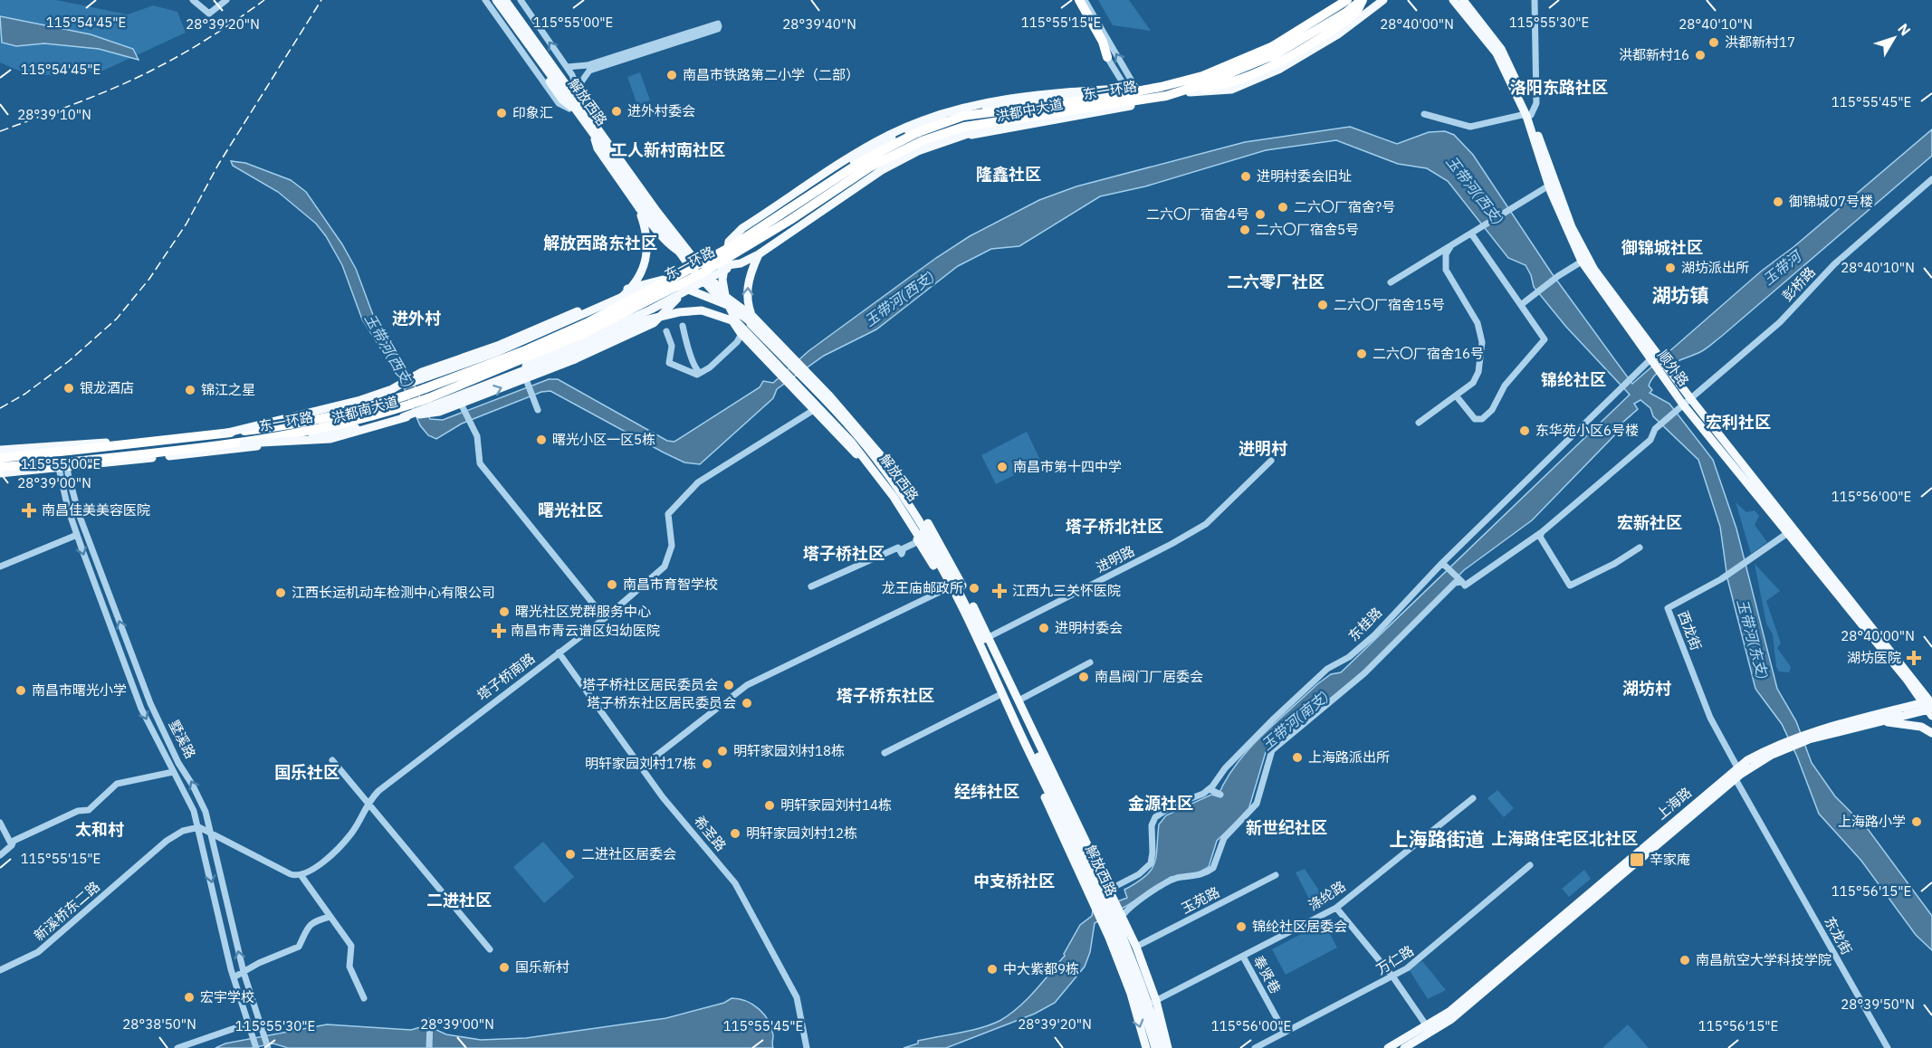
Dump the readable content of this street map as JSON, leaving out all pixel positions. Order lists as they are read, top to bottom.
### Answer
{
  "streets": {
    "highway": ["东一环路"],
    "main road": [
      "解放西路",
      "洪都中大道",
      "顺外路",
      "洪都南大道",
      "上海路"
    ],
    "street": [
      "彭桥路",
      "进明路",
      "东桂路",
      "西龙街",
      "塔子桥南路",
      "墅溪路",
      "希圣路",
      "涤纶路",
      "玉苑路",
      "新溪桥东二路",
      "东龙街",
      "万仁路",
      "奉贤巷"
    ]
  },
  "crossings": [
    ["解放西路", "洪都中大道"],
    ["解放西路", "洪都南大道"],
    ["解放西路", "进明路"],
    ["解放西路", "东桂路"],
    ["解放西路", "塔子桥南路"],
    ["洪都中大道", "洪都南大道"],
    ["彭桥路", "顺外路"],
    ["顺外路", "东桂路"],
    ["顺外路", "西龙街"],
    ["顺外路", "上海路"],
    ["洪都南大道", "墅溪路"],
    ["西龙街", "上海路"],
    ["塔子桥南路", "希圣路"],
    ["墅溪路", "新溪桥东二路"],
    ["上海路", "东龙街"],
    ["涤纶路", "奉贤巷"],
    ["万仁路", "奉贤巷"]
  ],
  "districts": [
    "洛阳东路社区",
    "工人新村南社区",
    "隆鑫社区",
    "解放西路东社区",
    "御锦城社区",
    "二六零厂社区",
    "湖坊镇",
    "进外村",
    "锦纶社区",
    "宏利社区",
    "进明村",
    "曙光社区",
    "宏新社区",
    "塔子桥北社区",
    "塔子桥社区",
    "湖坊村",
    "塔子桥东社区",
    "国乐社区",
    "经纬社区",
    "金源社区",
    "新世纪社区",
    "太和村",
    "上海路住宅区北社区",
    "上海路街道",
    "中支桥社区",
    "二进社区"
  ],
  "water": [
    "玉带河(西支)",
    "玉带河",
    "玉带河(东支)",
    "玉带河(南支)"
  ],
  "places": {
    "other": [
      "洪都新村17",
      "洪都新村16",
      "南昌市铁路第二小学（二部）",
      "进外村委会",
      "印象汇",
      "进明村委会旧址",
      "御锦城07号楼",
      "二六〇厂宿舍?号",
      "二六〇厂宿舍4号",
      "二六〇厂宿舍5号",
      "湖坊派出所",
      "二六〇厂宿舍15号",
      "二六〇厂宿舍16号",
      "银龙酒店",
      "锦江之星",
      "东华苑小区6号楼",
      "曙光小区一区5栋",
      "南昌市第十四中学",
      "南昌市育智学校",
      "龙王庙邮政所",
      "江西长运机动车检测中心有限公司",
      "曙光社区党群服务中心",
      "进明村委会",
      "南昌阀门厂居委会",
      "塔子桥社区居民委员会",
      "南昌市曙光小学",
      "塔子桥东社区居民委员会",
      "明轩家园刘村18栋",
      "上海路派出所",
      "明轩家园刘村17栋",
      "明轩家园刘村14栋",
      "上海路小学",
      "明轩家园刘村12栋",
      "二进社区居委会",
      "锦纶社区居委会",
      "南昌航空大学科技学院",
      "国乐新村",
      "中大紫都9栋",
      "宏宇学校"
    ],
    "health": [
      "南昌佳美美容医院",
      "江西九三关怀医院",
      "南昌市青云谱区妇幼医院",
      "湖坊医院"
    ],
    "transit": ["辛家庵"]
  },
  "north": "top right",
  "coordinates": [
    "115°55'30\"E",
    "115°54'45\"E",
    "115°55'00\"E",
    "115°55'15\"E",
    "28°39'20\"N",
    "28°39'40\"N",
    "28°40'00\"N",
    "28°40'10\"N",
    "115°55'45\"E",
    "28°39'10\"N",
    "28°39'00\"N",
    "115°56'00\"E",
    "115°56'15\"E",
    "28°39'50\"N",
    "28°38'50\"N"
  ]
}
